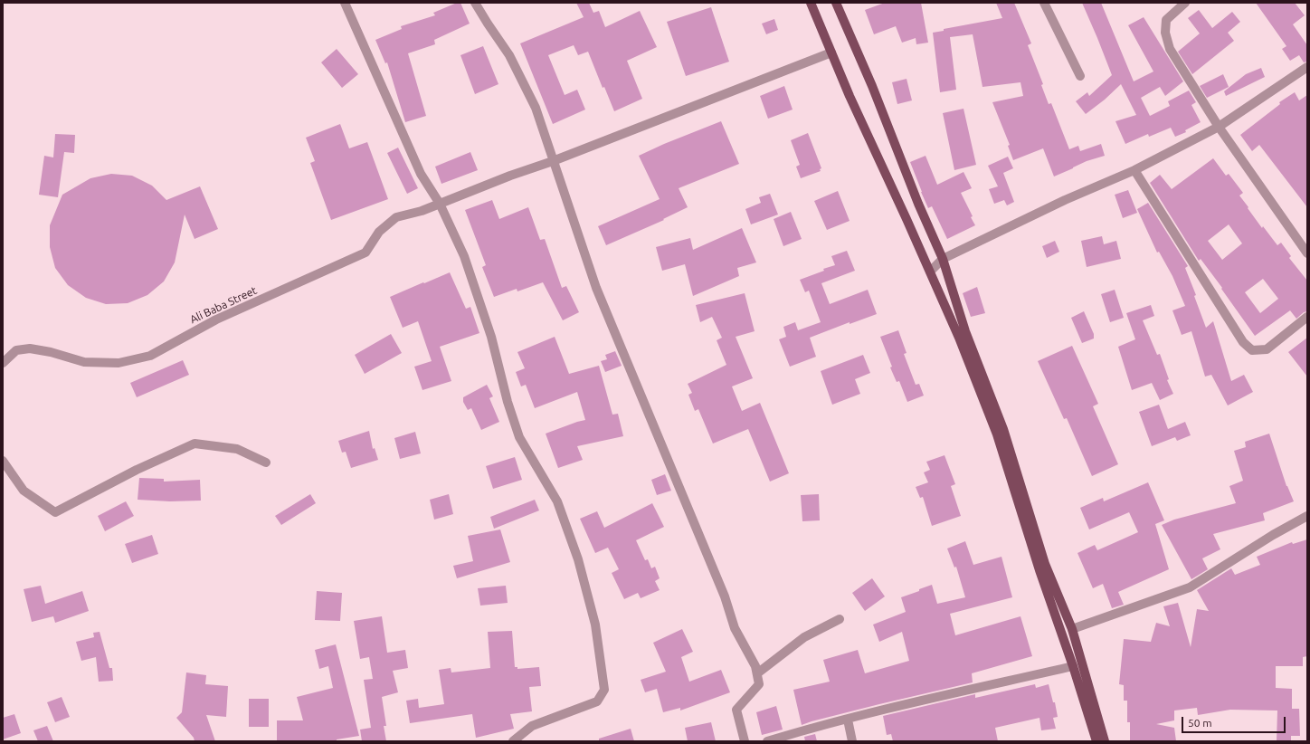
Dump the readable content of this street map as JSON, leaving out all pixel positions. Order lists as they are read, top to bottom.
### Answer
{
  "streets": {
    "street": ["Ali Baba Street"]
  },
  "scale_bar": "50 m"
}
